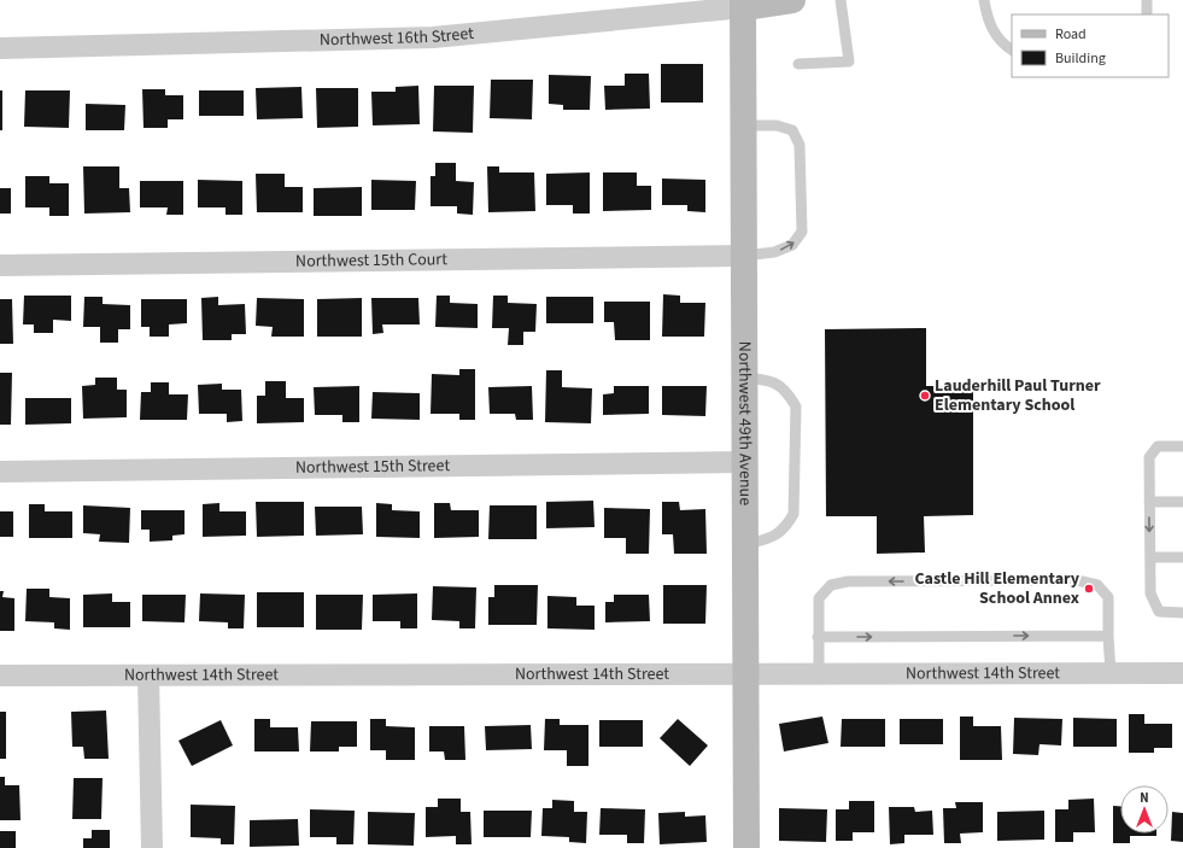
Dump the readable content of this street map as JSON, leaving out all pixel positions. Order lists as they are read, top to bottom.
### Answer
{
  "streets": {
    "street": [
      "Northwest 16th Street",
      "Northwest 15th Court",
      "Northwest 49th Avenue",
      "Northwest 15th Street",
      "Northwest 14th Street"
    ]
  },
  "crossings": [
    ["Northwest 16th Street", "Northwest 49th Avenue"],
    ["Northwest 15th Court", "Northwest 49th Avenue"],
    ["Northwest 49th Avenue", "Northwest 15th Street"],
    ["Northwest 49th Avenue", "Northwest 14th Street"]
  ],
  "places": ["Lauderhill Paul Turner Elementary School", "Castle Hill Elementary School Annex"],
  "legend": ["Road", "Building"],
  "north": "top"
}
